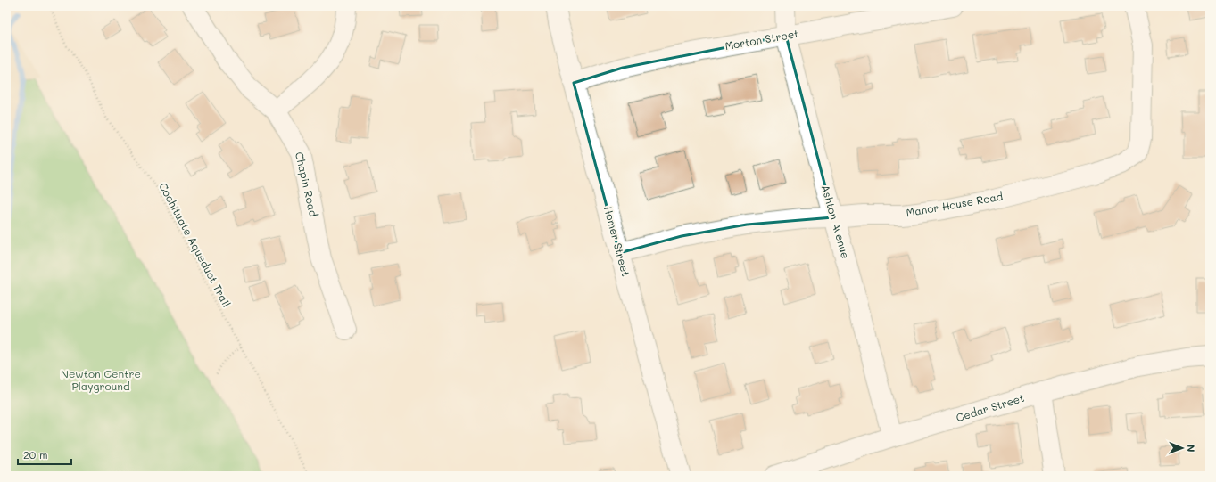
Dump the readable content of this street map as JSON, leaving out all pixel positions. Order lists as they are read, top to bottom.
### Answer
{
  "streets": {
    "street": [
      "Morton Street",
      "Chapin Road",
      "Manor House Road",
      "Ashton Avenue",
      "Homer Street",
      "Cedar Street"
    ],
    "path": ["Cochituate Aqueduct Trail"]
  },
  "crossings": [
    ["Morton Street", "Ashton Avenue"],
    ["Morton Street", "Homer Street"],
    ["Manor House Road", "Ashton Avenue"],
    ["Manor House Road", "Homer Street"],
    ["Ashton Avenue", "Cedar Street"]
  ],
  "parks": ["Newton Centre Playground"],
  "scale_bar": "20 m",
  "north": "right"
}
